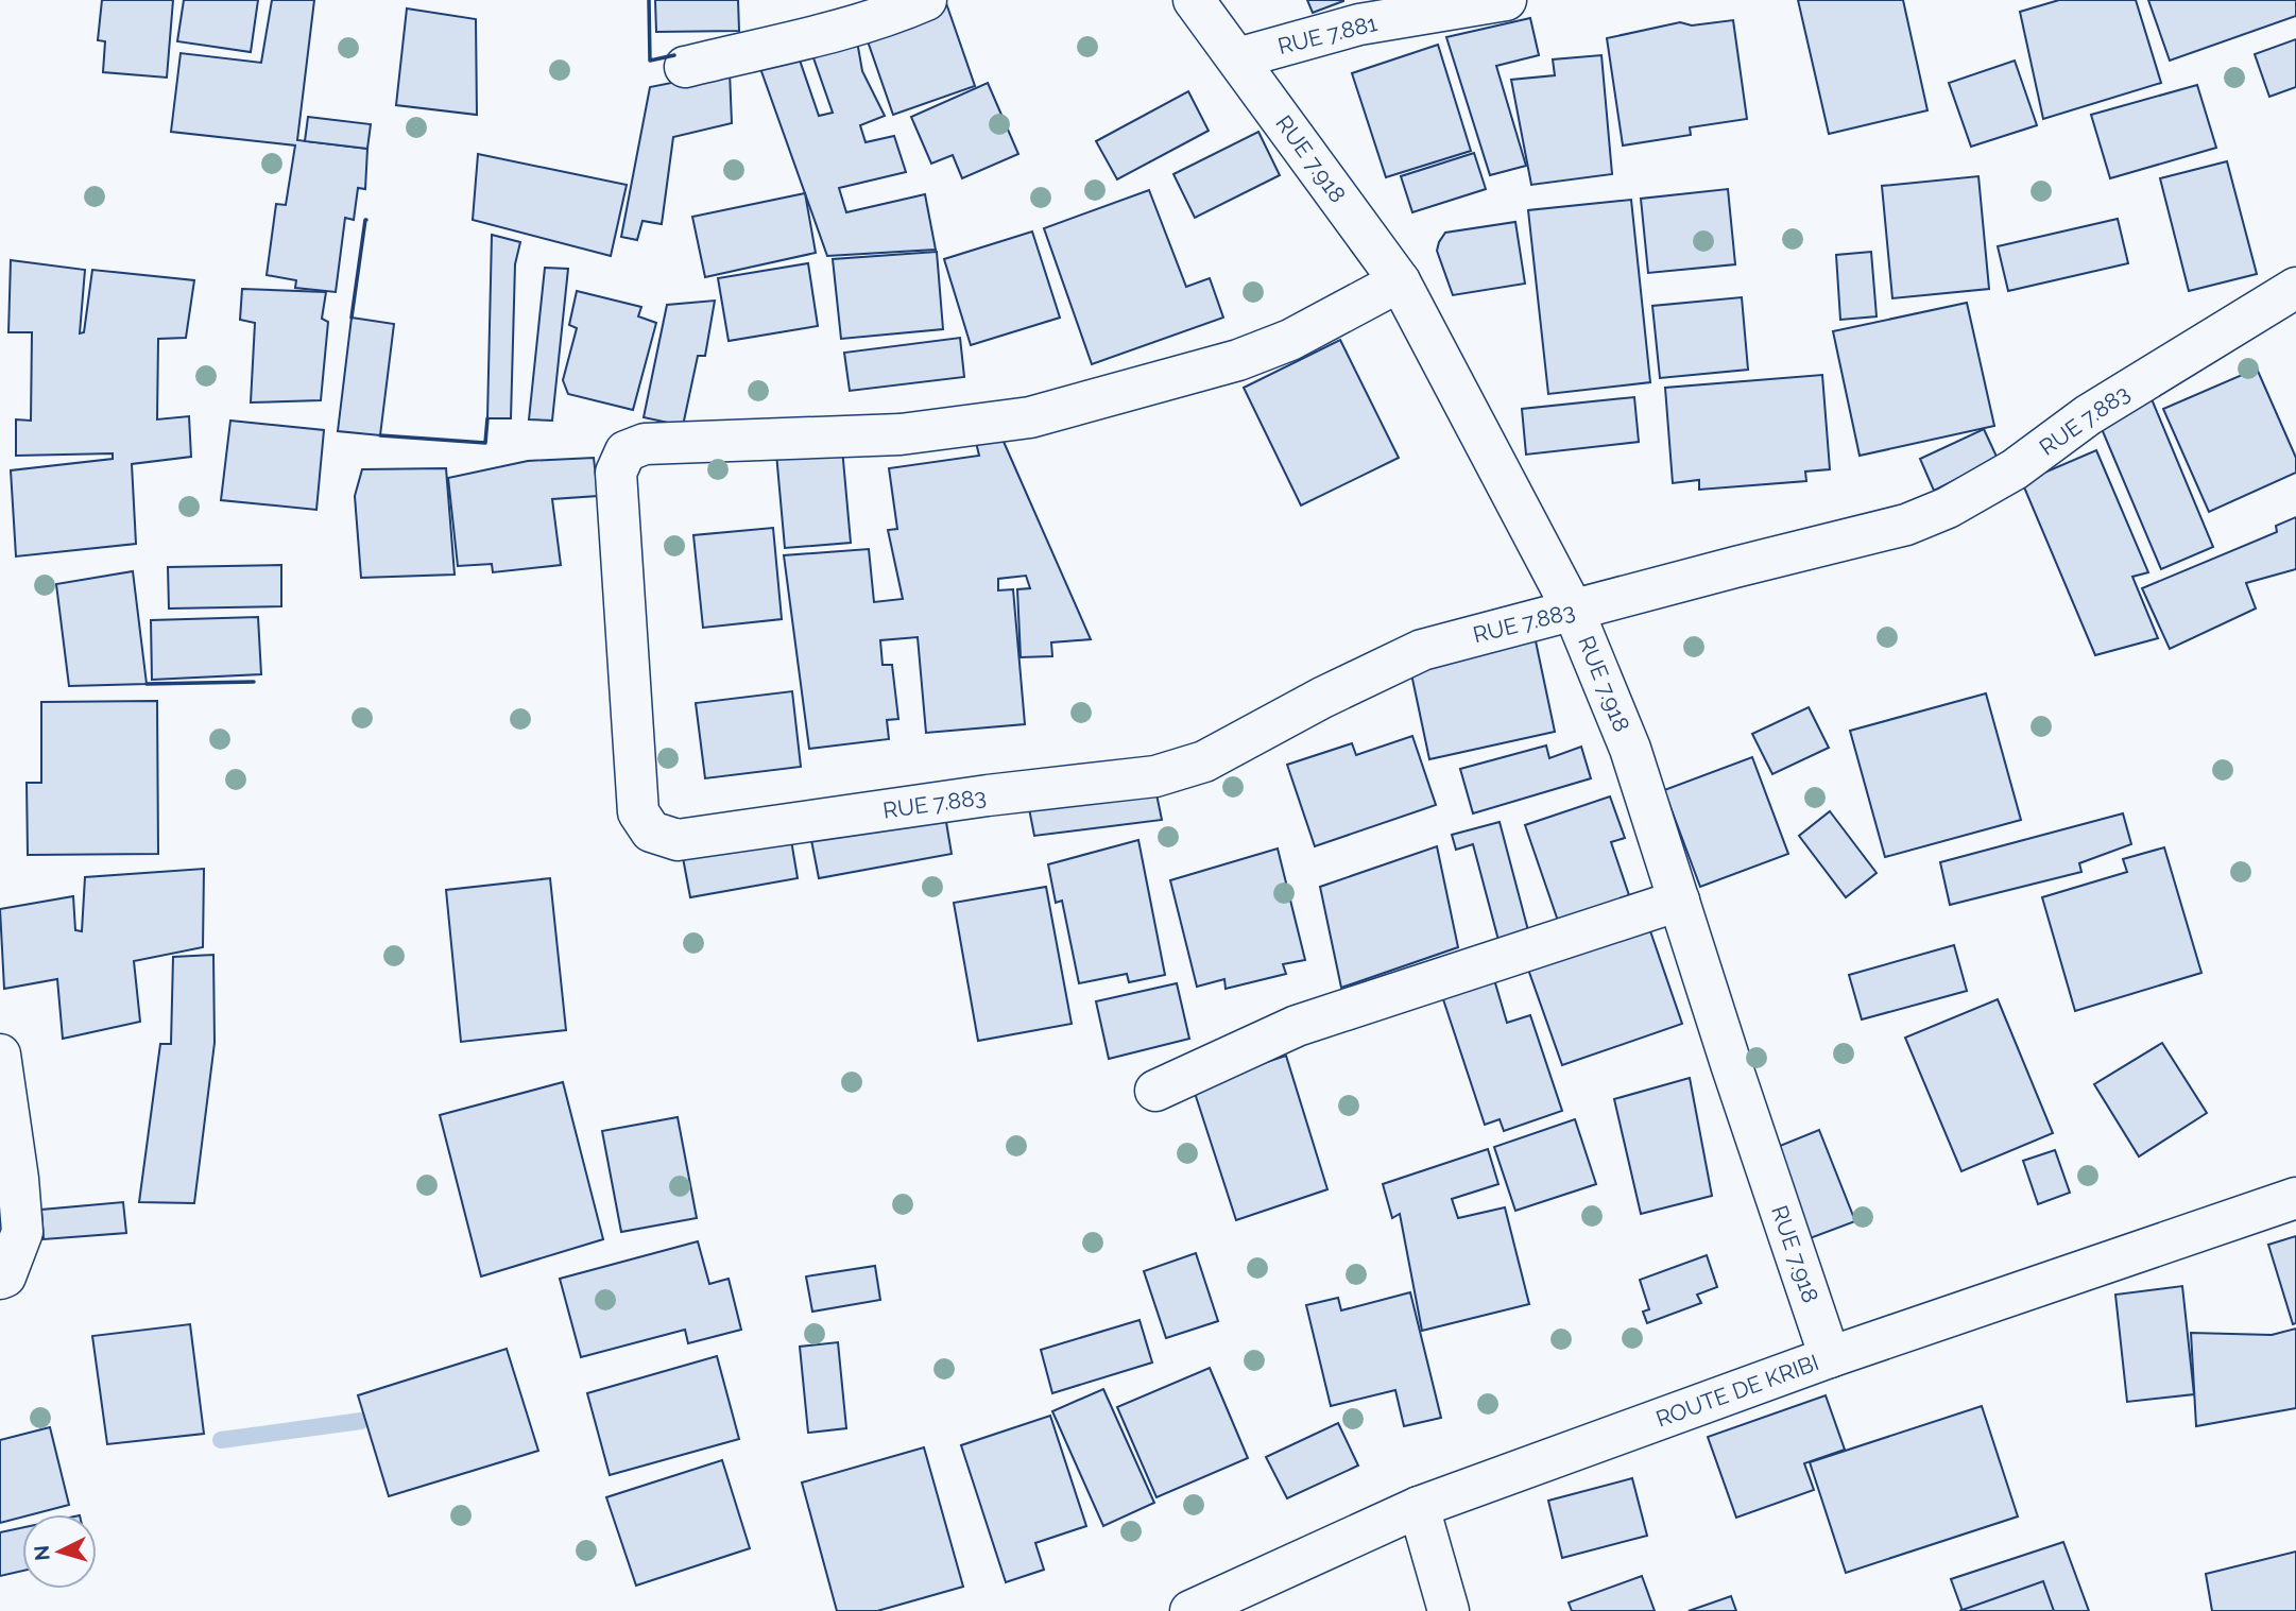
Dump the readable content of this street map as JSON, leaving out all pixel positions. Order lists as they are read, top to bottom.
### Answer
{
  "streets": {
    "street": [
      "RUE 7.881",
      "RUE 7.918",
      "RUE 7.883",
      "ROUTE DE KRIBI"
    ]
  },
  "crossings": [
    ["RUE 7.881", "RUE 7.918"],
    ["RUE 7.918", "RUE 7.883"],
    ["RUE 7.918", "ROUTE DE KRIBI"]
  ],
  "north": "left"
}
